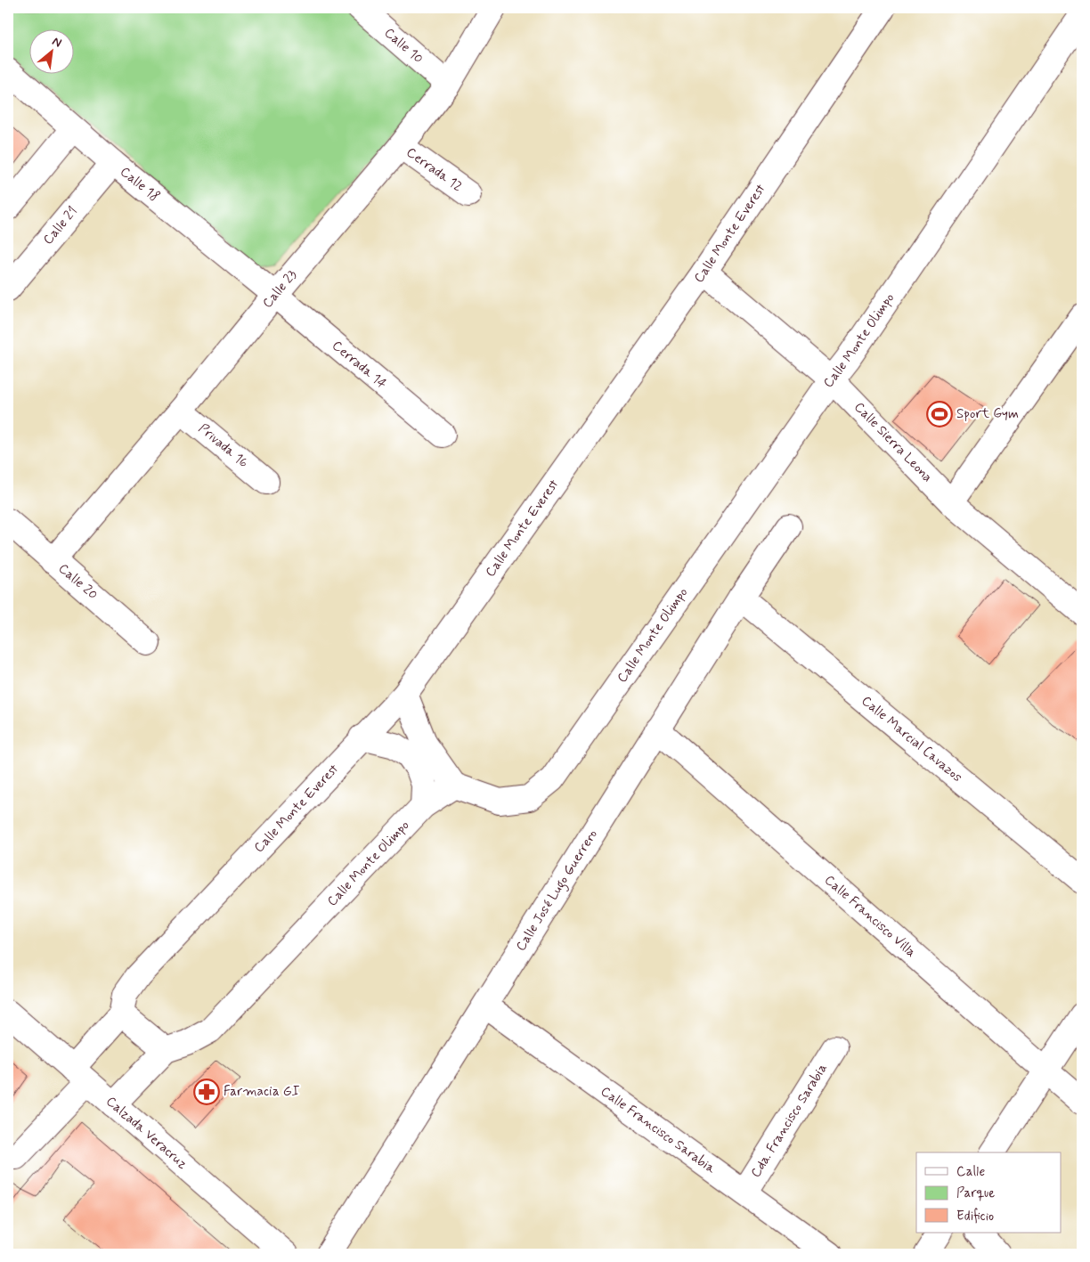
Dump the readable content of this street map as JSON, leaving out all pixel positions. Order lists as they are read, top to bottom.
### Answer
{
  "streets": {
    "street": [
      "Calle 10",
      "Cerrada 12",
      "Calle 18",
      "Calle 21",
      "Calle Monte Everest",
      "Calle 23",
      "Calle Monte Olimpo",
      "Cerrada 14",
      "Calle Sierra Leona",
      "Privada 16",
      "Calle 20",
      "Calle Marcial Cavazos",
      "Calle José Lugo Guerrero",
      "Calle Francisco Villa",
      "Cda. Francisco Sarabia",
      "Calle Francisco Sarabia",
      "Calzada Veracruz"
    ]
  },
  "crossings": [
    ["Calle 10", "Calle 23"],
    ["Cerrada 12", "Calle 23"],
    ["Calle 18", "Calle 21"],
    ["Calle 18", "Calle 23"],
    ["Calle 18", "Cerrada 14"],
    ["Calle Monte Everest", "Calle Sierra Leona"],
    ["Calle Monte Everest", "Calzada Veracruz"],
    ["Calle 23", "Cerrada 14"],
    ["Calle 23", "Privada 16"],
    ["Calle 23", "Calle 20"],
    ["Calle Monte Olimpo", "Calle Sierra Leona"],
    ["Calle Monte Olimpo", "Calzada Veracruz"],
    ["Calle Marcial Cavazos", "Calle José Lugo Guerrero"],
    ["Calle José Lugo Guerrero", "Calle Francisco Villa"],
    ["Calle José Lugo Guerrero", "Calle Francisco Sarabia"],
    ["Cda. Francisco Sarabia", "Calle Francisco Sarabia"]
  ],
  "places": {
    "sports": ["Sport Gym"],
    "pharmacy": ["Farmacia GI"]
  },
  "legend": ["Calle", "Parque", "Edificio"],
  "north": "top right"
}
